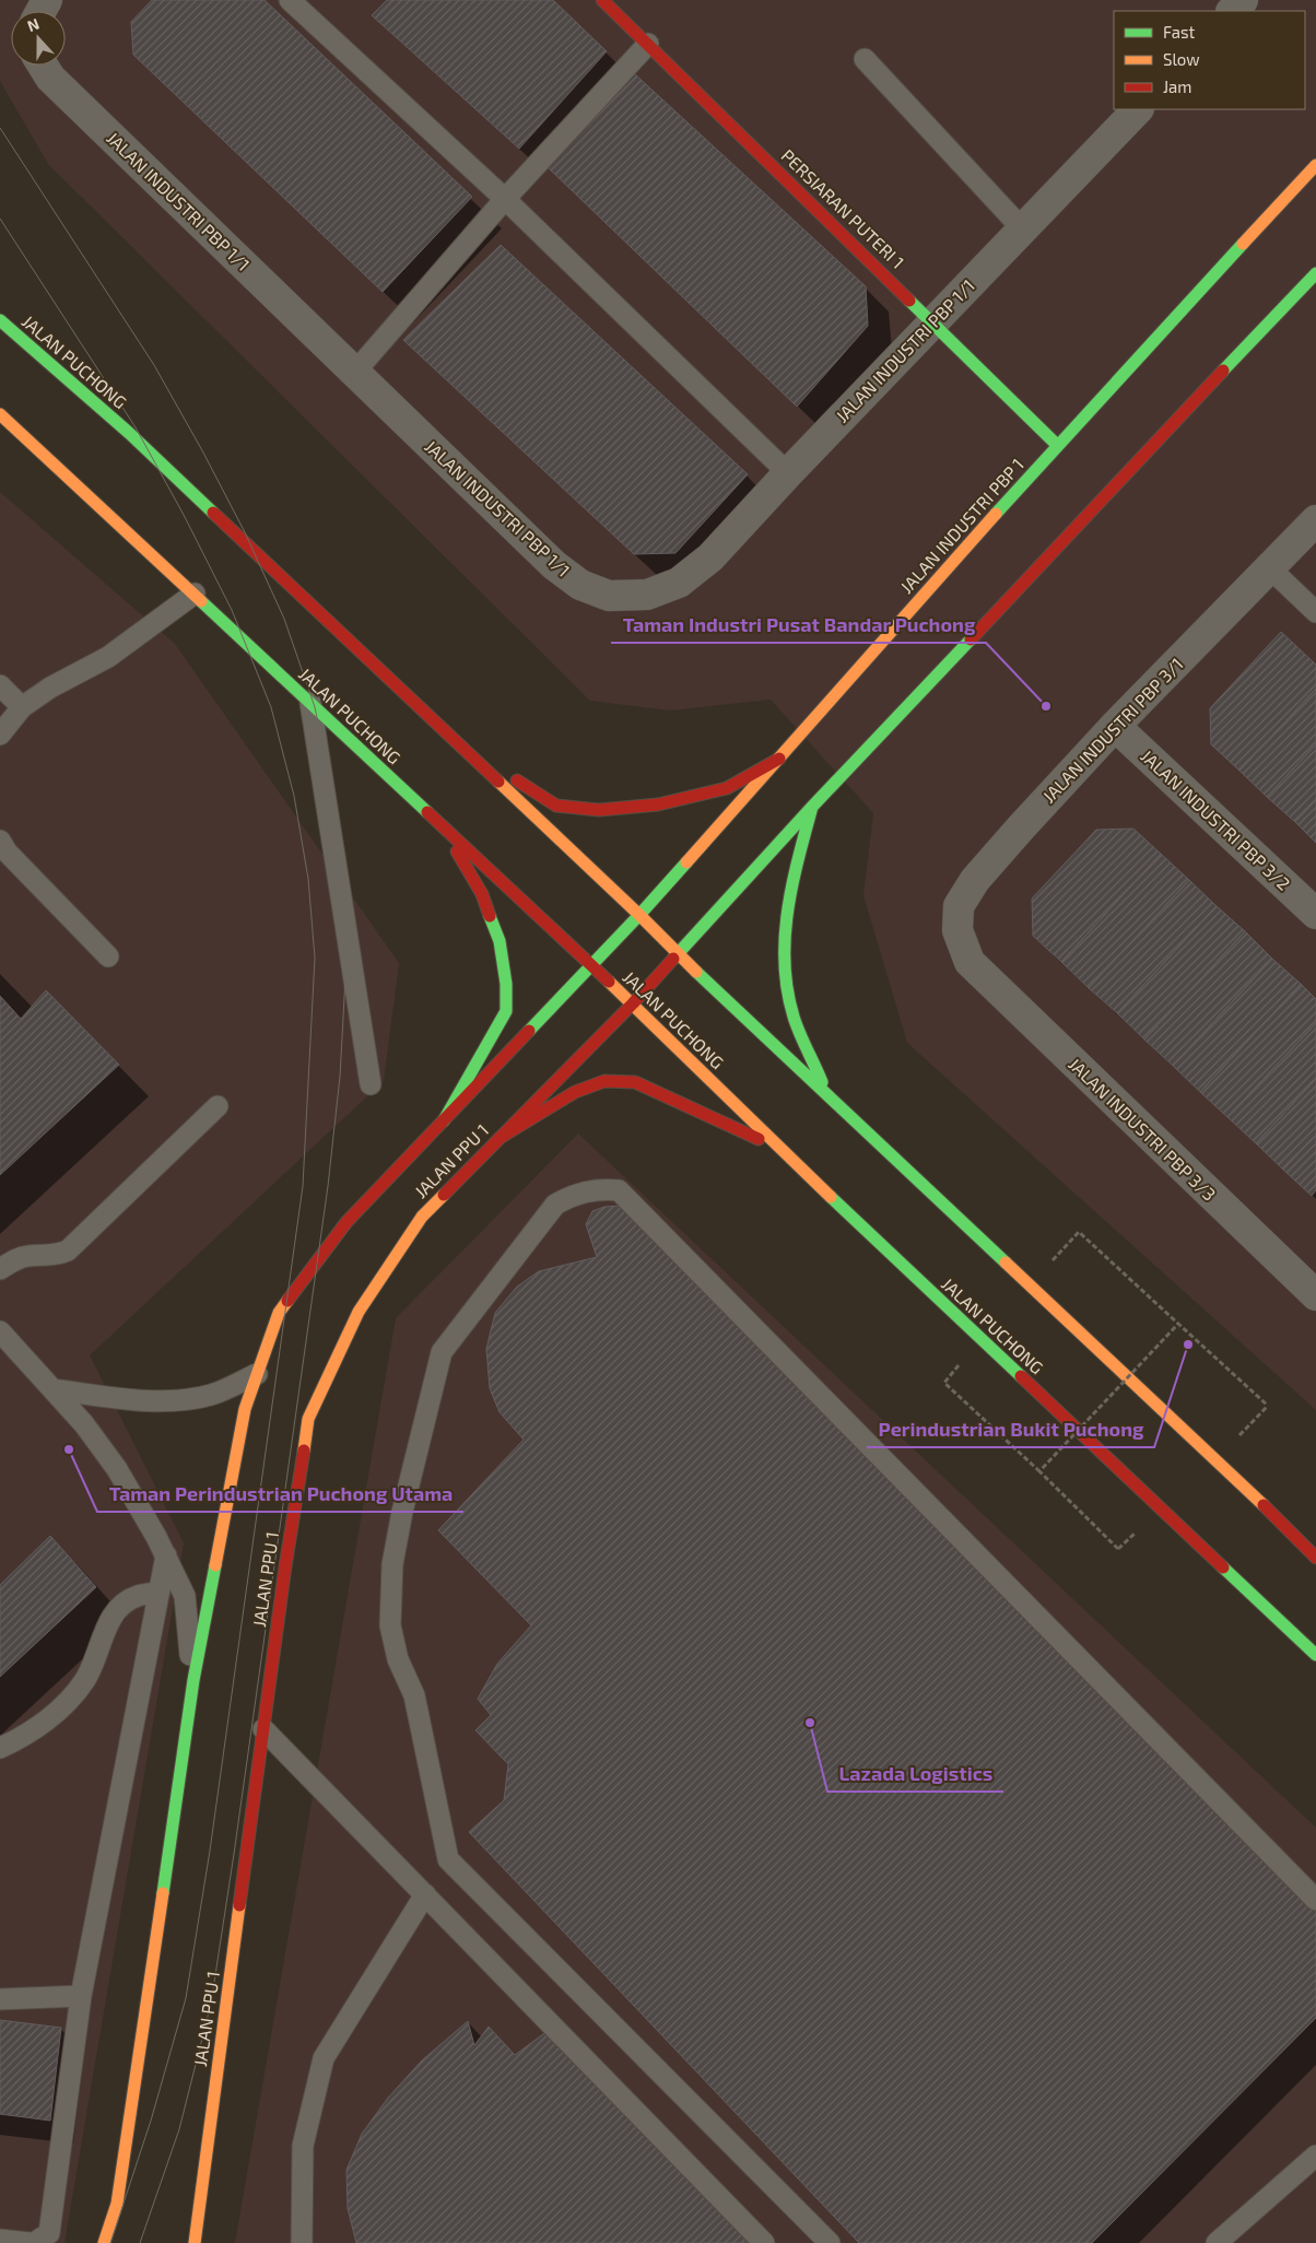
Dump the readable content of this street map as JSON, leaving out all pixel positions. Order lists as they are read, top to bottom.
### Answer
{
  "streets": {
    "main road": [
      "PERSIARAN PUTERI 1",
      "JALAN PUCHONG",
      "JALAN INDUSTRI PBP 1",
      "JALAN PPU 1"
    ],
    "street": [
      "JALAN INDUSTRI PBP 1/1",
      "JALAN INDUSTRI PBP 3/1",
      "JALAN INDUSTRI PBP 3/2",
      "JALAN INDUSTRI PBP 3/3"
    ]
  },
  "crossings": [
    ["JALAN INDUSTRI PBP 1/1", "PERSIARAN PUTERI 1"],
    ["PERSIARAN PUTERI 1", "JALAN INDUSTRI PBP 1"],
    ["JALAN PUCHONG", "JALAN INDUSTRI PBP 1"],
    ["JALAN PUCHONG", "JALAN PPU 1"],
    ["JALAN INDUSTRI PBP 1", "JALAN PPU 1"],
    ["JALAN INDUSTRI PBP 3/1", "JALAN INDUSTRI PBP 3/2"],
    ["JALAN INDUSTRI PBP 3/1", "JALAN INDUSTRI PBP 3/3"]
  ],
  "places": [
    "Taman Industri Pusat Bandar Puchong",
    "Perindustrian Bukit Puchong",
    "Taman Perindustrian Puchong Utama",
    "Lazada Logistics"
  ],
  "legend": ["Fast", "Slow", "Jam"],
  "north": "top"
}
